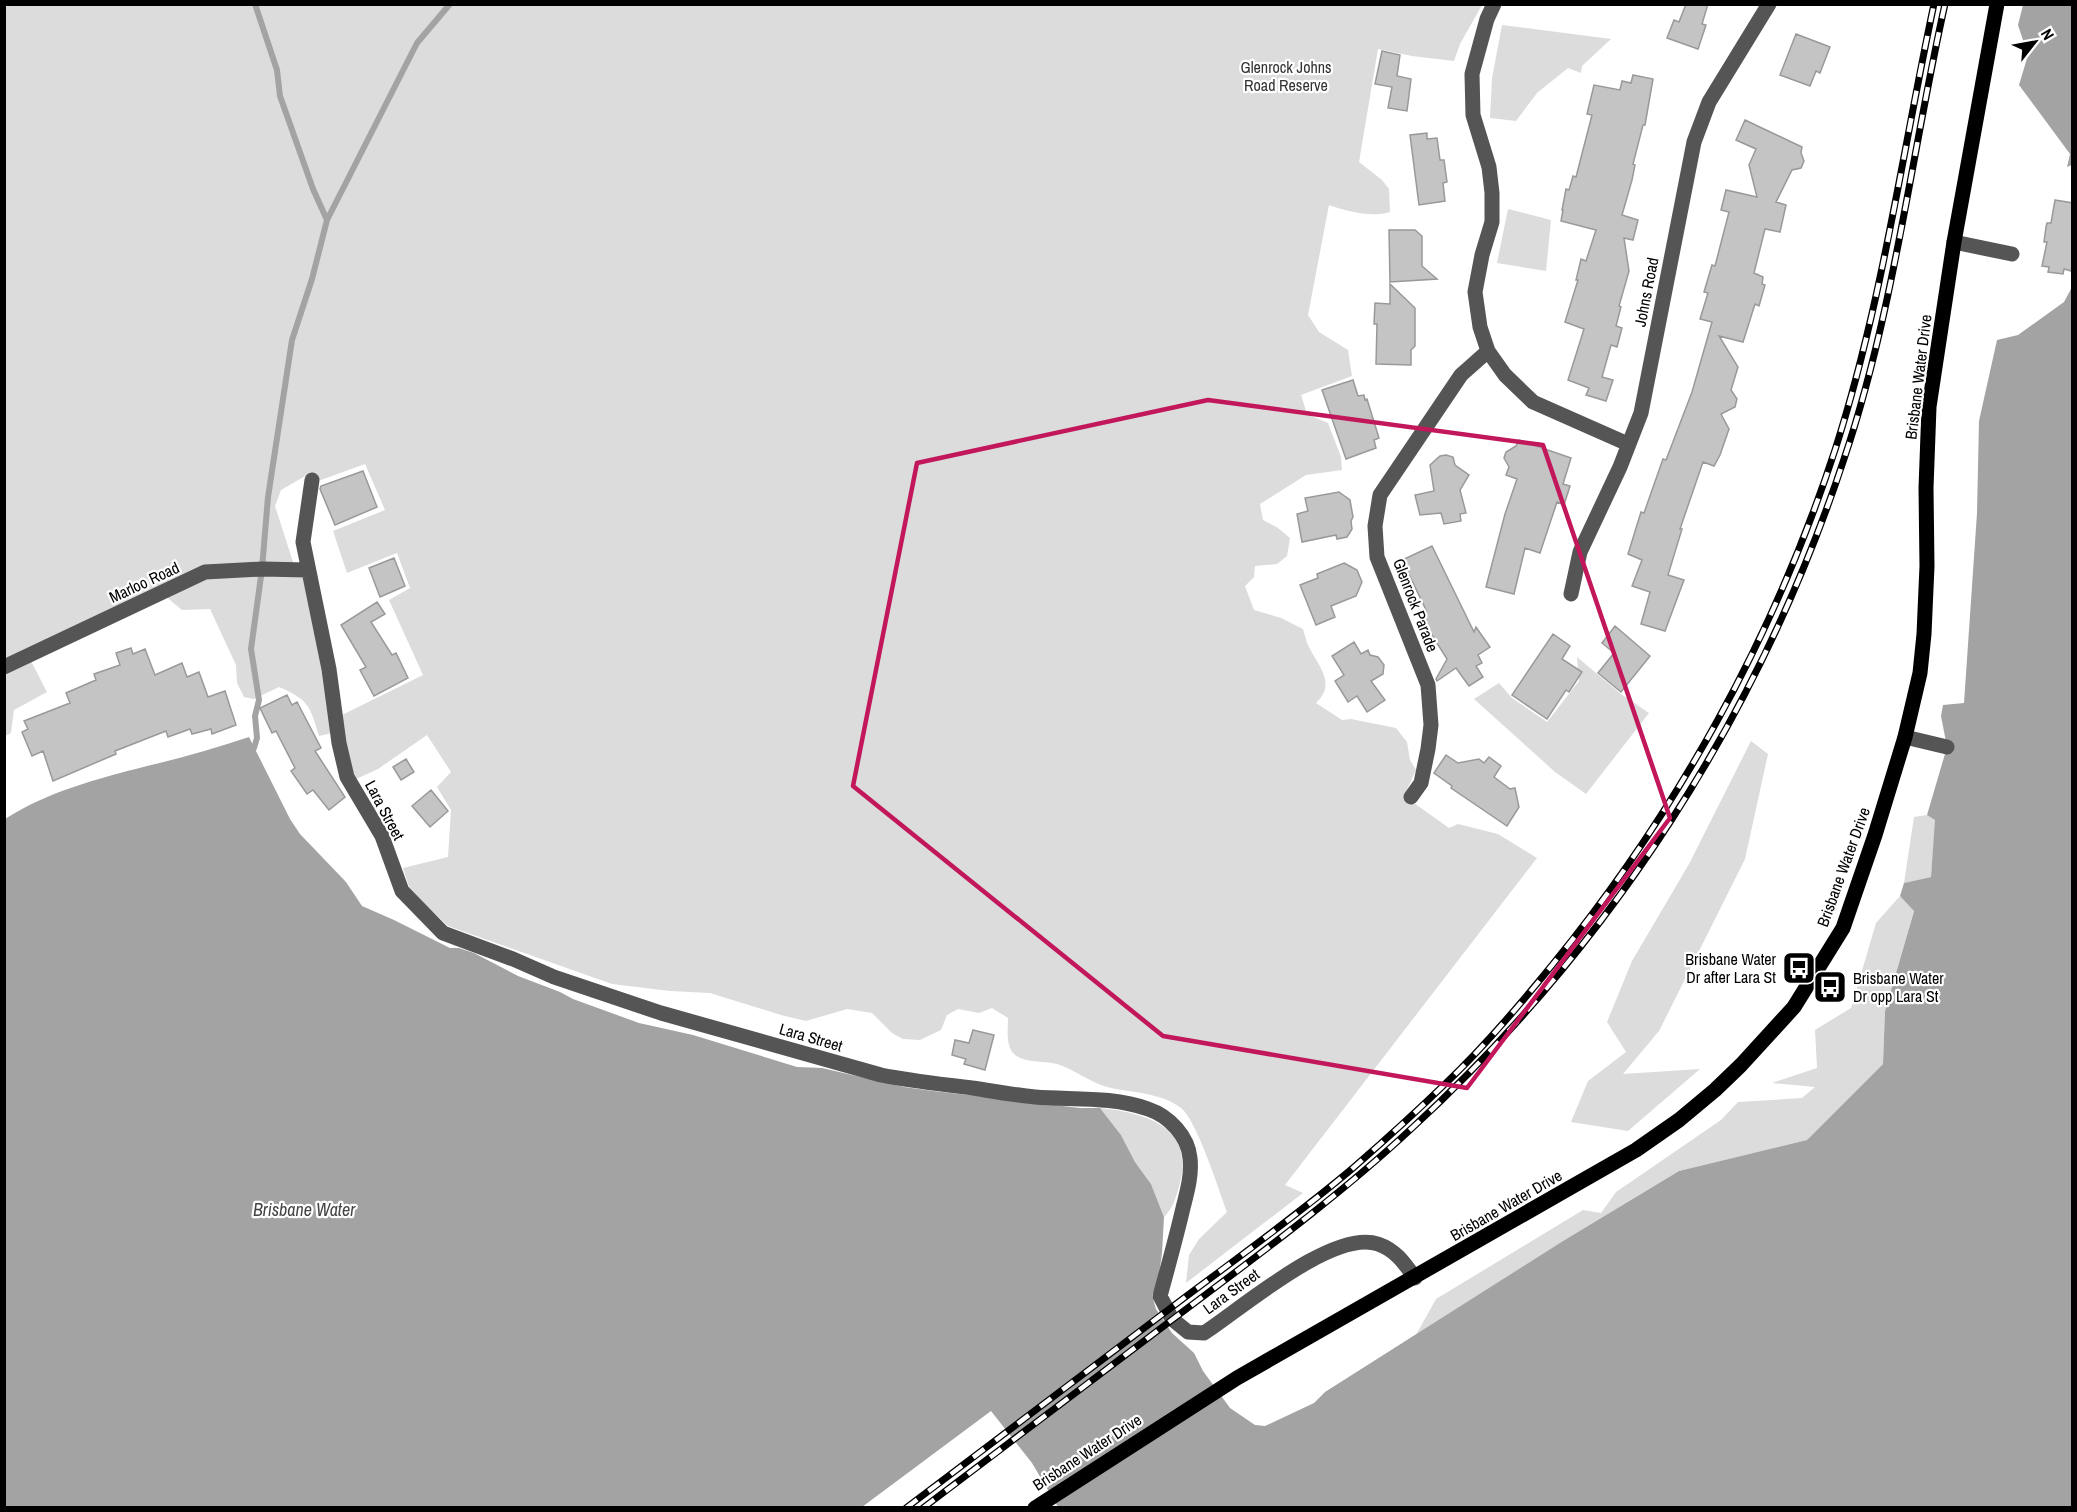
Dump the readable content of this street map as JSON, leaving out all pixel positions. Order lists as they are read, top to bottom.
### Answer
{
  "streets": {
    "main road": ["Brisbane Water Drive"],
    "street": [
      "Johns Road",
      "Marloo Road",
      "Glenrock Parade",
      "Lara Street"
    ]
  },
  "crossings": [
    ["Brisbane Water Drive", "Lara Street"],
    ["Marloo Road", "Lara Street"]
  ],
  "water": ["Brisbane Water"],
  "parks": ["Glenrock Johns Road Reserve"],
  "places": {
    "bus stop": ["Brisbane Water Dr after Lara St", "Brisbane Water Dr opp Lara St"]
  },
  "north": "top right"
}
